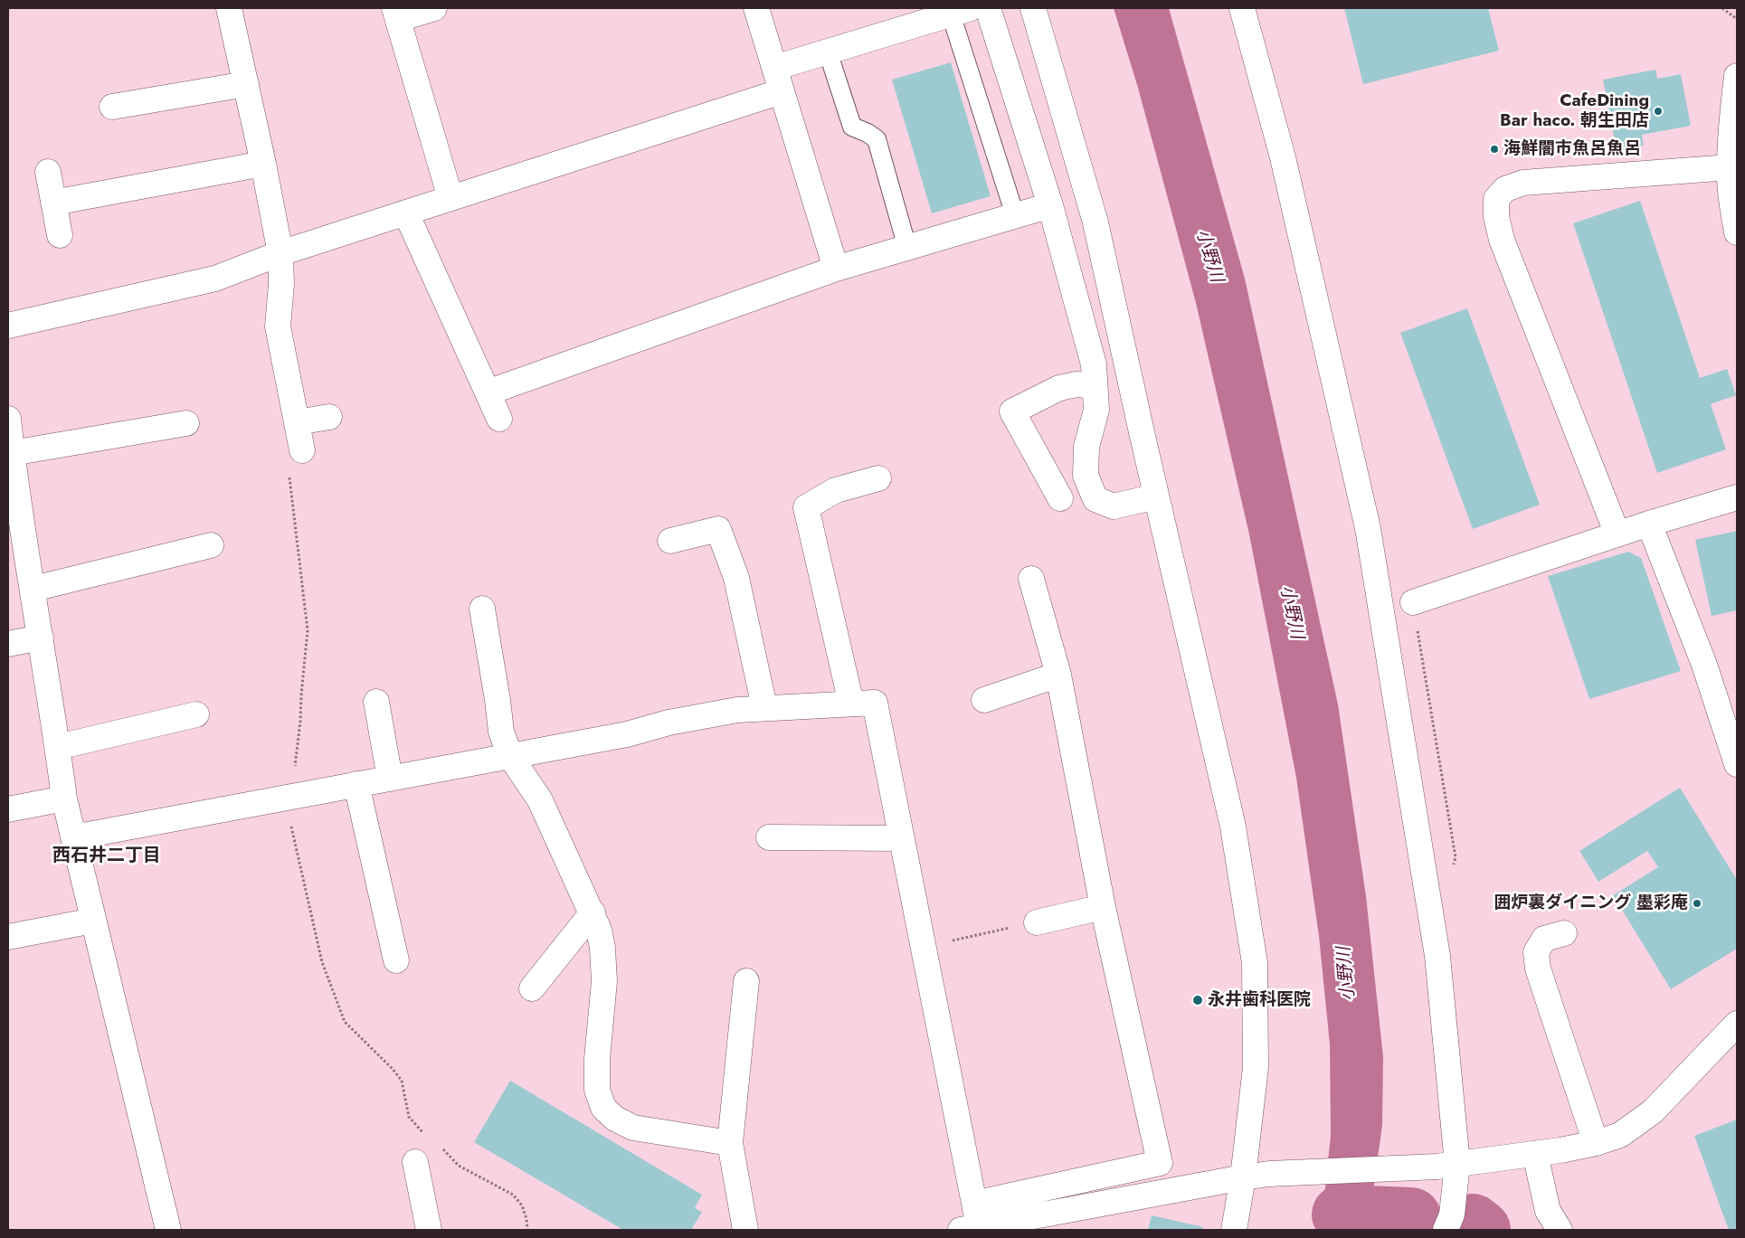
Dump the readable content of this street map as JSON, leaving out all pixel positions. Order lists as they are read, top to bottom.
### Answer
{
  "districts": ["西石井二丁目"],
  "water": ["小野川"],
  "places": [
    "CafeDining Bar haco. 朝生田店",
    "海鮮闇市魚呂魚呂",
    "囲炉裏ダイニング 墨彩庵",
    "永井歯科医院"
  ]
}
